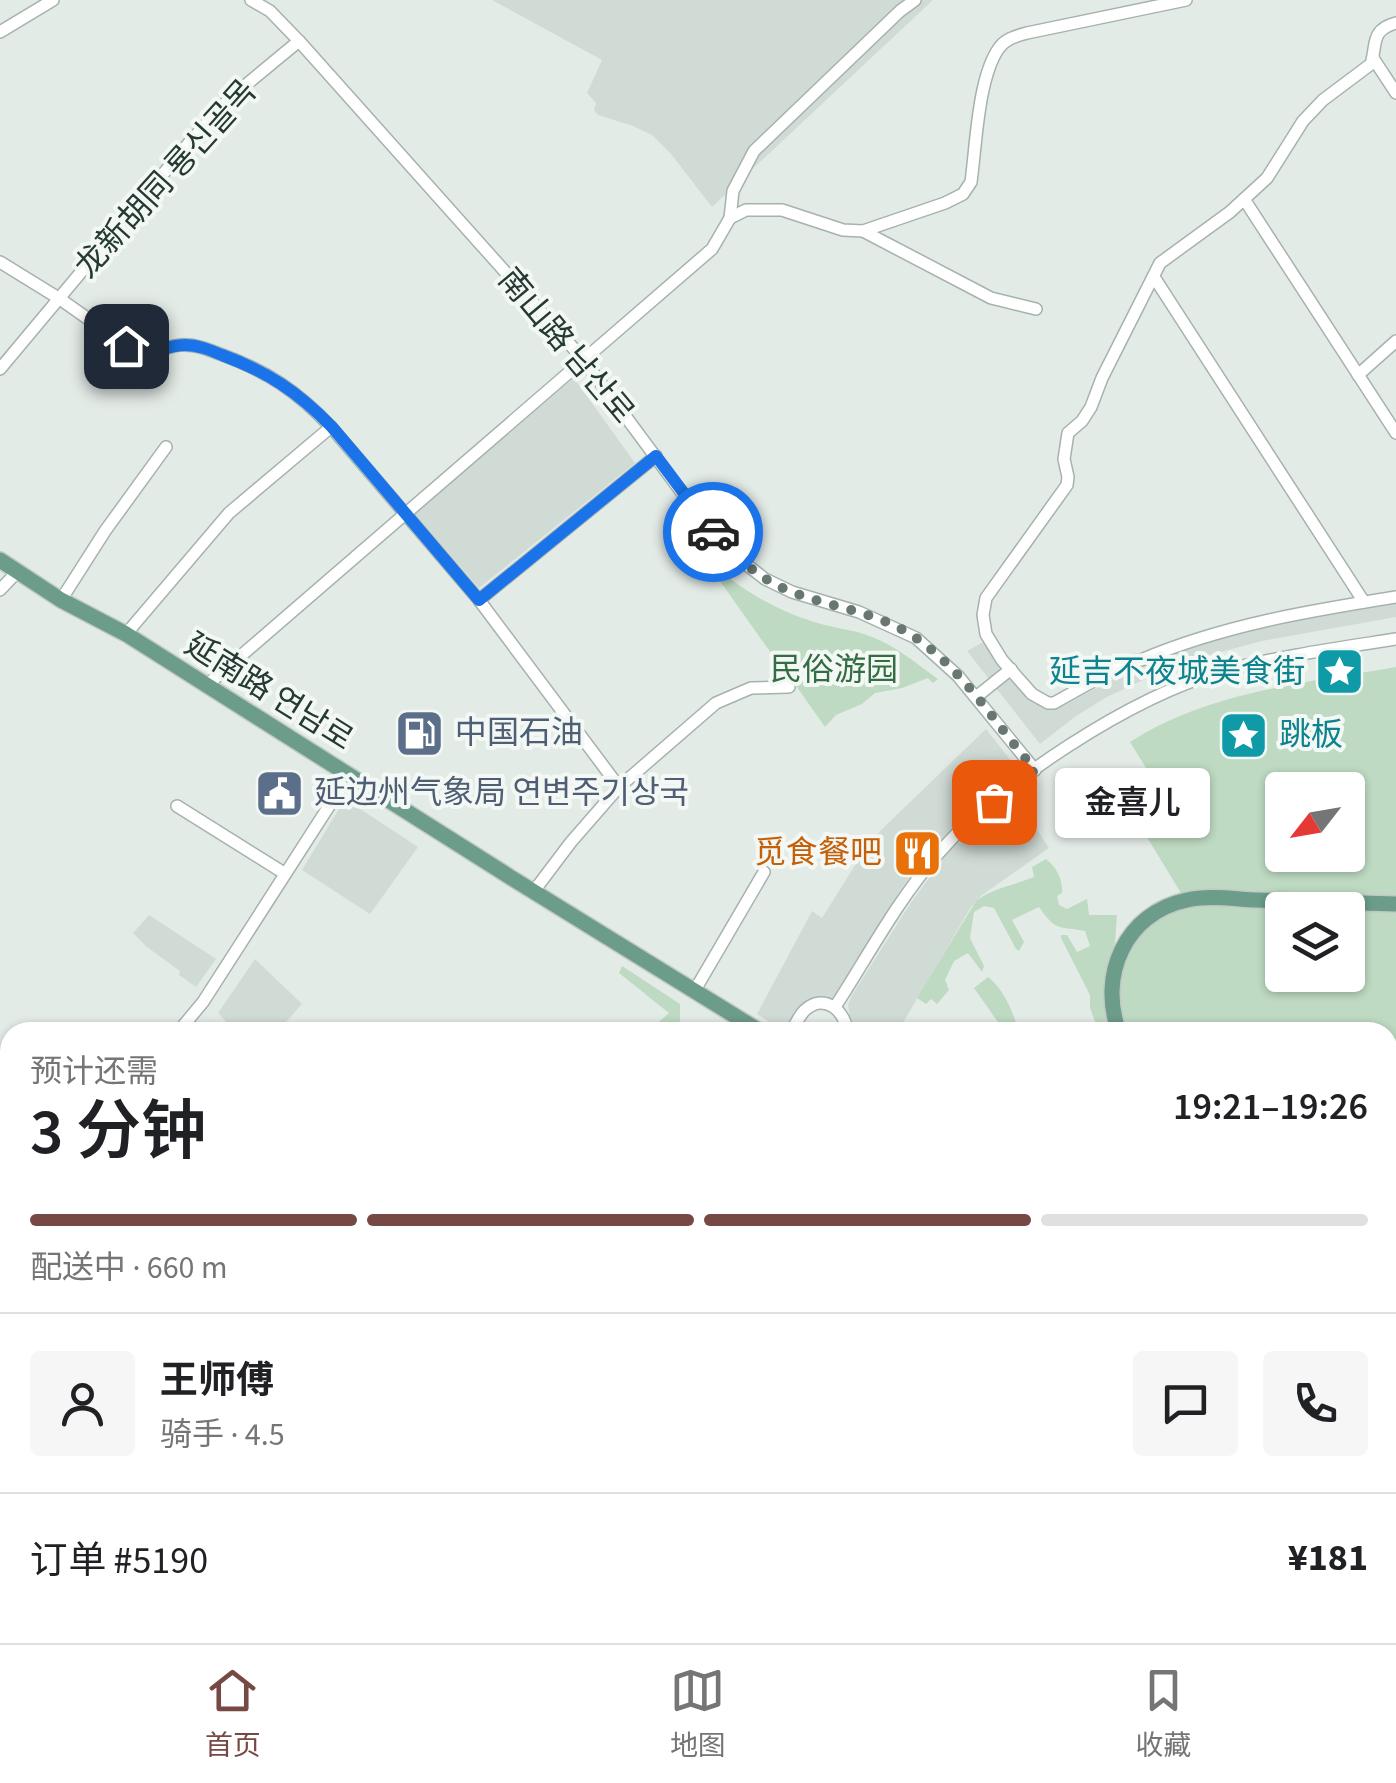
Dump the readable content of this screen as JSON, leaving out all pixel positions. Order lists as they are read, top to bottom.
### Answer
{
  "streets": {
    "main road": ["延南路 연남로"],
    "street": ["龙新胡同 룡신골목", "南山路 남산로"]
  },
  "crossings": [
    ["龙新胡同 룡신골목", "南山路 남산로"]
  ],
  "parks": ["民俗游园"],
  "places": {
    "place": ["延吉不夜城美食街", "跳板"],
    "fuel station": ["中国石油"],
    "public building": ["延边州气象局 연변주기상국"],
    "other": ["金喜儿"],
    "restaurant": ["觅食餐吧"]
  },
  "north": "bottom left",
  "page": {
    "bubble": "金喜儿",
    "heading": ["3 分钟", "预计还需", "19:21–19:26"],
    "panel": [
      "王师傅",
      "骑手 · 4.5",
      "订单 #5190",
      "¥181"
    ],
    "bar": "配送中 · 660 m",
    "tabs": ["首页", "地图", "收藏"]
  }
}
